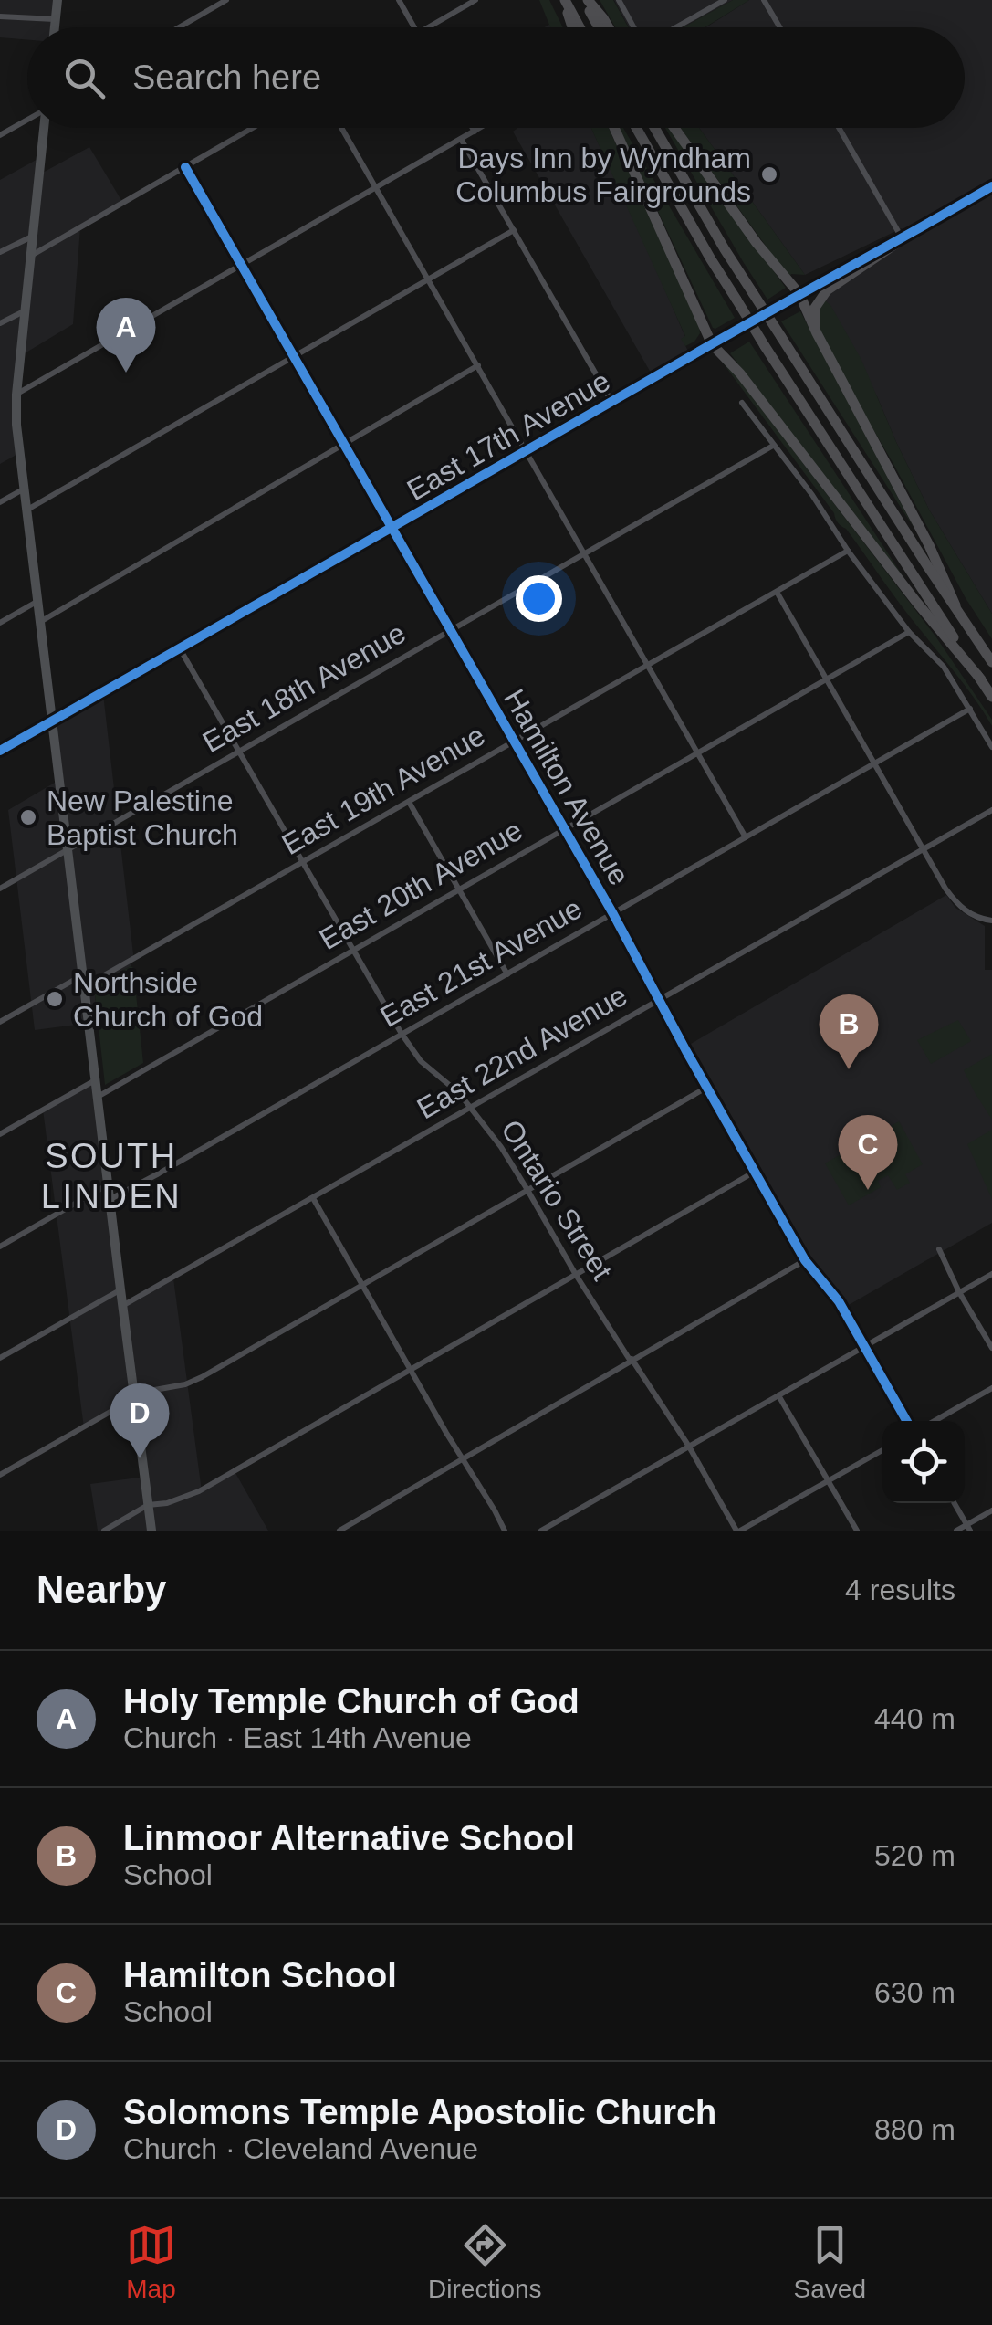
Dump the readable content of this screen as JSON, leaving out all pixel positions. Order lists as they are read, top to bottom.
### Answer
{
  "streets": {
    "street": [
      "East 17th Avenue",
      "East 18th Avenue",
      "Hamilton Avenue",
      "East 19th Avenue",
      "East 20th Avenue",
      "East 21st Avenue",
      "East 22nd Avenue",
      "Ontario Street"
    ]
  },
  "crossings": [
    ["East 17th Avenue", "Hamilton Avenue"],
    ["East 17th Avenue", "Ontario Street"],
    ["East 18th Avenue", "Hamilton Avenue"],
    ["East 18th Avenue", "Ontario Street"],
    ["Hamilton Avenue", "East 19th Avenue"],
    ["Hamilton Avenue", "East 20th Avenue"],
    ["Hamilton Avenue", "East 21st Avenue"],
    ["Hamilton Avenue", "East 22nd Avenue"],
    ["East 19th Avenue", "Ontario Street"],
    ["East 20th Avenue", "Ontario Street"],
    ["East 21st Avenue", "Ontario Street"],
    ["East 22nd Avenue", "Ontario Street"]
  ],
  "districts": ["SOUTH LINDEN"],
  "places": ["Days Inn by Wyndham Columbus Fairgrounds", "New Palestine Baptist Church", "Northside Church of God"],
  "page": {
    "search": "Search here",
    "pins": [
      "A",
      "B",
      "C",
      "D"
    ],
    "heading": ["Nearby", "4 results"],
    "list": [
      {
        "mark": "A",
        "name": "Holy Temple Church of God",
        "note": "Church · East 14th Avenue",
        "value": "440 m"
      },
      {
        "mark": "B",
        "name": "Linmoor Alternative School",
        "note": "School",
        "value": "520 m"
      },
      {
        "mark": "C",
        "name": "Hamilton School",
        "note": "School",
        "value": "630 m"
      },
      {
        "mark": "D",
        "name": "Solomons Temple Apostolic Church",
        "note": "Church · Cleveland Avenue",
        "value": "880 m"
      }
    ],
    "nav": ["Map", "Directions", "Saved"]
  }
}
